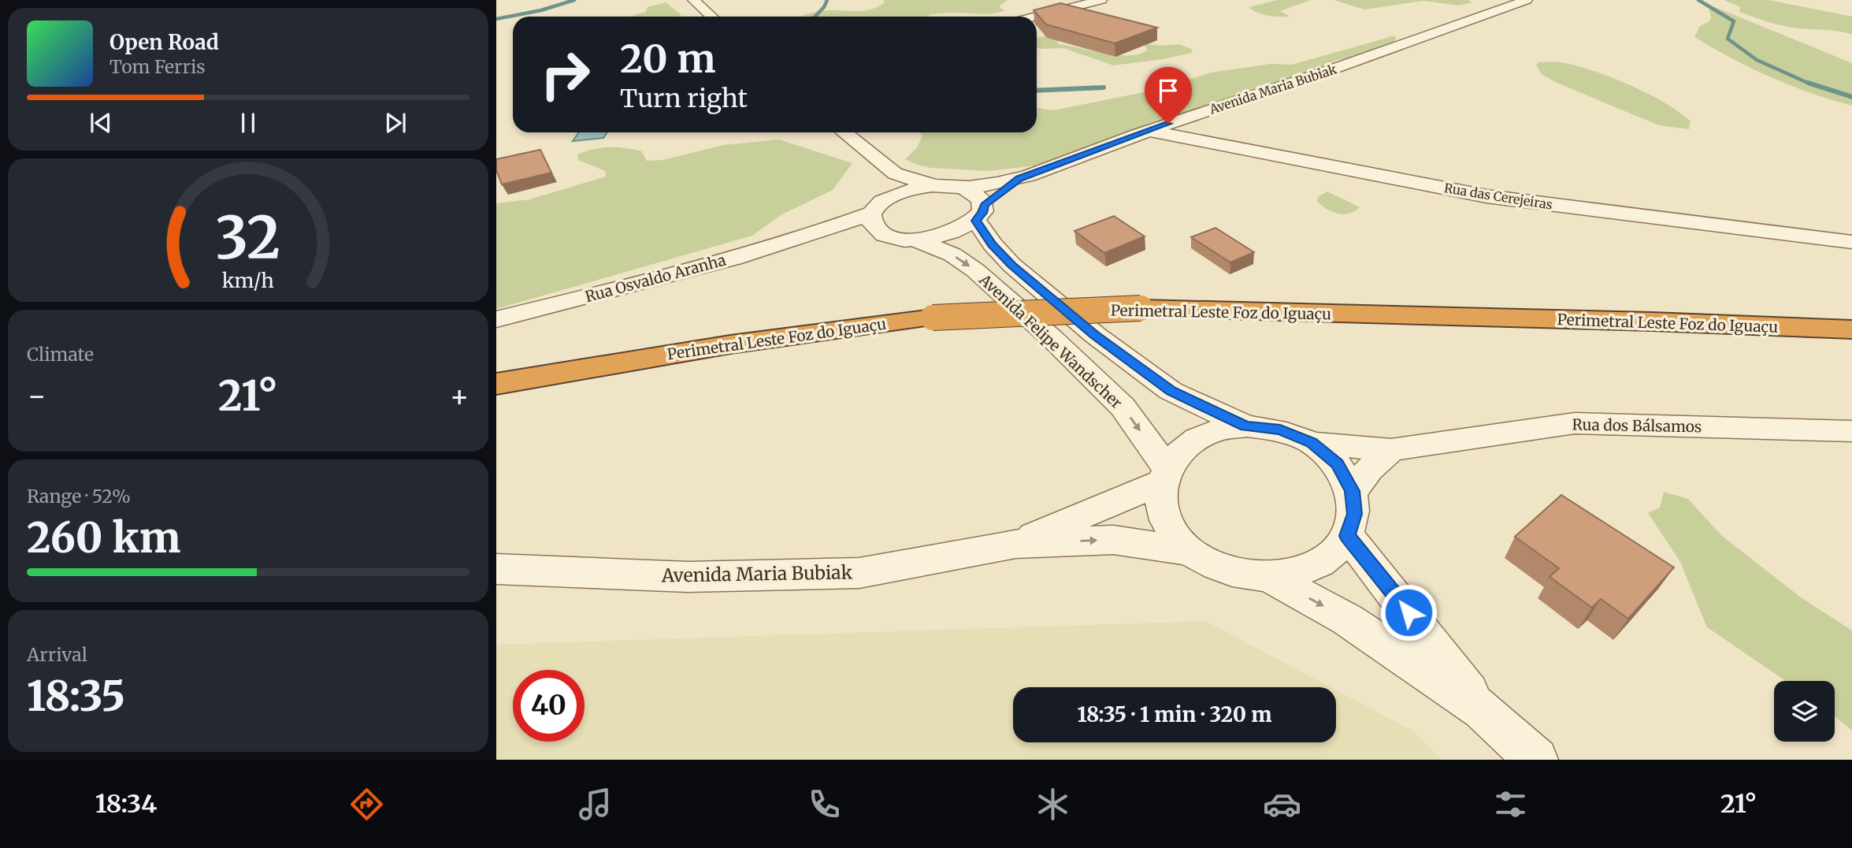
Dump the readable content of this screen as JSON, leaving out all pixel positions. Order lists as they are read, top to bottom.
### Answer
{
  "streets": {
    "highway": ["Perimetral Leste Foz do Iguaçu"],
    "street": [
      "Avenida Maria Bubiak",
      "Rua das Cerejeiras",
      "Rua Osvaldo Aranha",
      "Avenida Felipe Wandscher",
      "Rua dos Bálsamos"
    ]
  },
  "crossings": [
    ["Avenida Maria Bubiak", "Rua das Cerejeiras"],
    ["Avenida Maria Bubiak", "Rua Osvaldo Aranha"],
    ["Avenida Maria Bubiak", "Avenida Felipe Wandscher"],
    ["Avenida Maria Bubiak", "Rua dos Bálsamos"],
    ["Rua Osvaldo Aranha", "Avenida Felipe Wandscher"],
    ["Avenida Felipe Wandscher", "Rua dos Bálsamos"]
  ],
  "page": {
    "turn": ["20 m", "Turn right"],
    "song": ["Open Road", "Tom Ferris"],
    "tile": [
      "Climate",
      ["Range · 52%", "260 km"],
      ["Arrival", "18:35"]
    ],
    "heat": ["−", "21°", "+"],
    "limit": "40",
    "trip": "18:35 · 1 min · 320 m",
    "tabs": ["18:34", "21°"],
    "gauge": ["32", "km/h"]
  }
}
